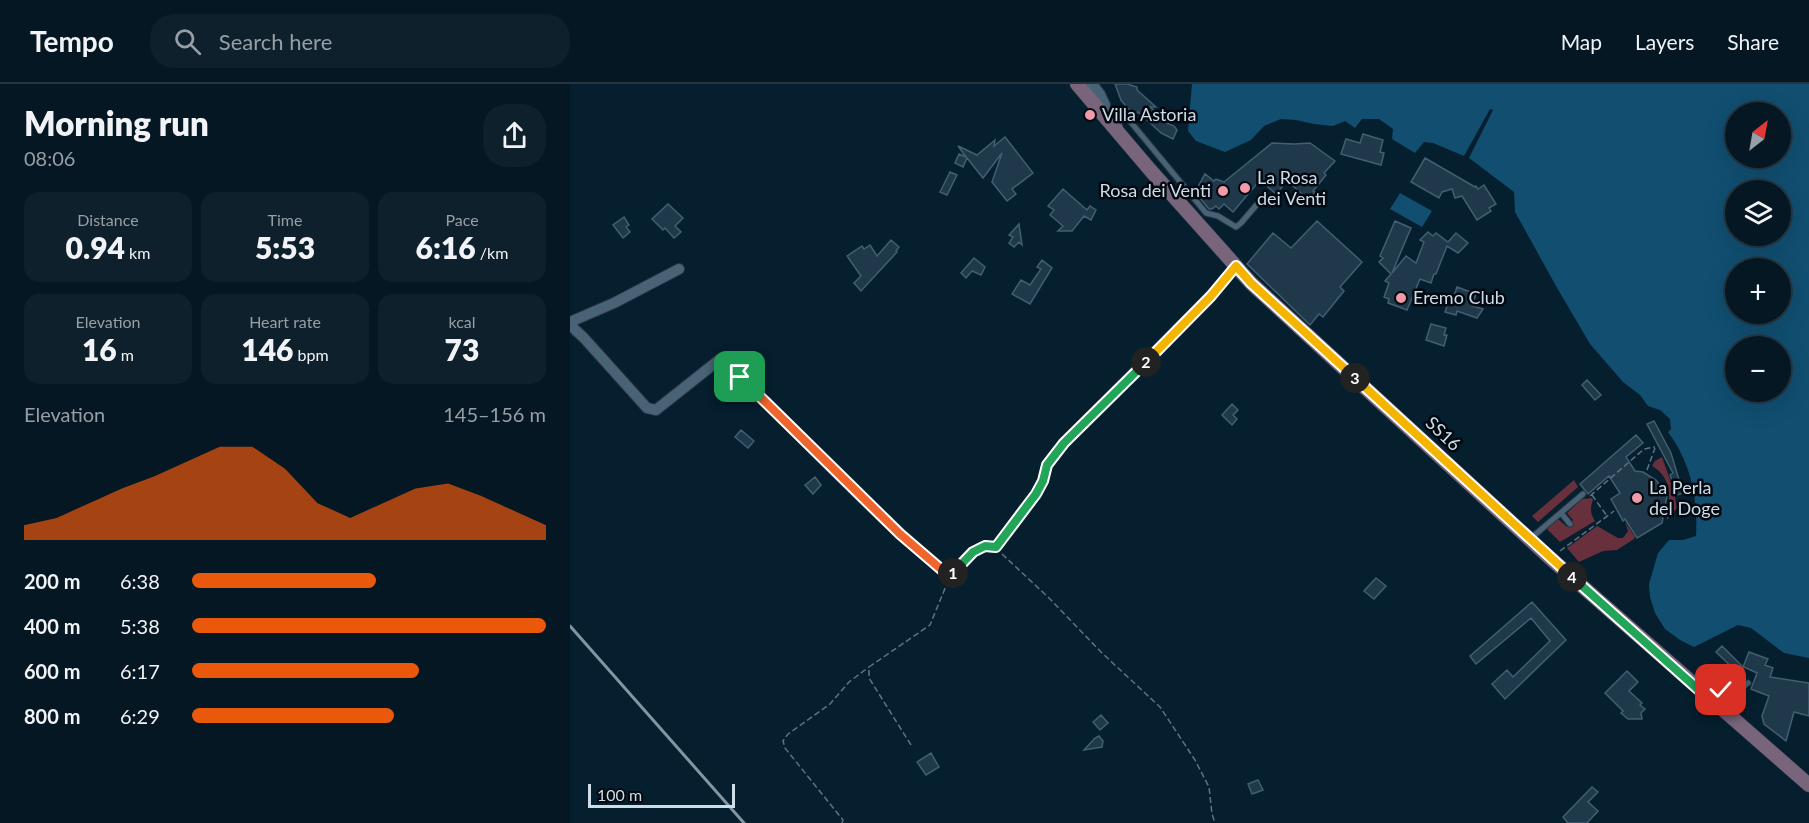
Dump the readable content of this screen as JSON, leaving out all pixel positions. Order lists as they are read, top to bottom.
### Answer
{
  "streets": {
    "main road": ["SS16"]
  },
  "places": [
    "Villa Astoria",
    "La Rosa dei Venti",
    "Rosa dei Venti",
    "Eremo Club",
    "La Perla del Doge"
  ],
  "scale_bar": "100 m",
  "north": "top right",
  "page": {
    "header": "Tempo",
    "search": "Search here",
    "nav": ["Map", "Layers", "Share"],
    "heading": ["Morning run", "08:06"],
    "map_buttons": ["+", "−"],
    "stats": [
      ["Distance", "0.94 km"],
      ["Time", "5:53"],
      ["Pace", "6:16 /km"],
      ["Elevation", "16 m"],
      ["Heart rate", "146 bpm"],
      ["kcal", "73"]
    ],
    "pins": [
      "2",
      "3",
      "1",
      "4"
    ],
    "chart": ["Elevation", "145–156 m"],
    "list": [
      {
        "name": "200 m",
        "note": "6:38"
      },
      {
        "name": "400 m",
        "note": "5:38"
      },
      {
        "name": "600 m",
        "note": "6:17"
      },
      {
        "name": "800 m",
        "note": "6:29"
      }
    ],
    "scale": "100 m"
  }
}
